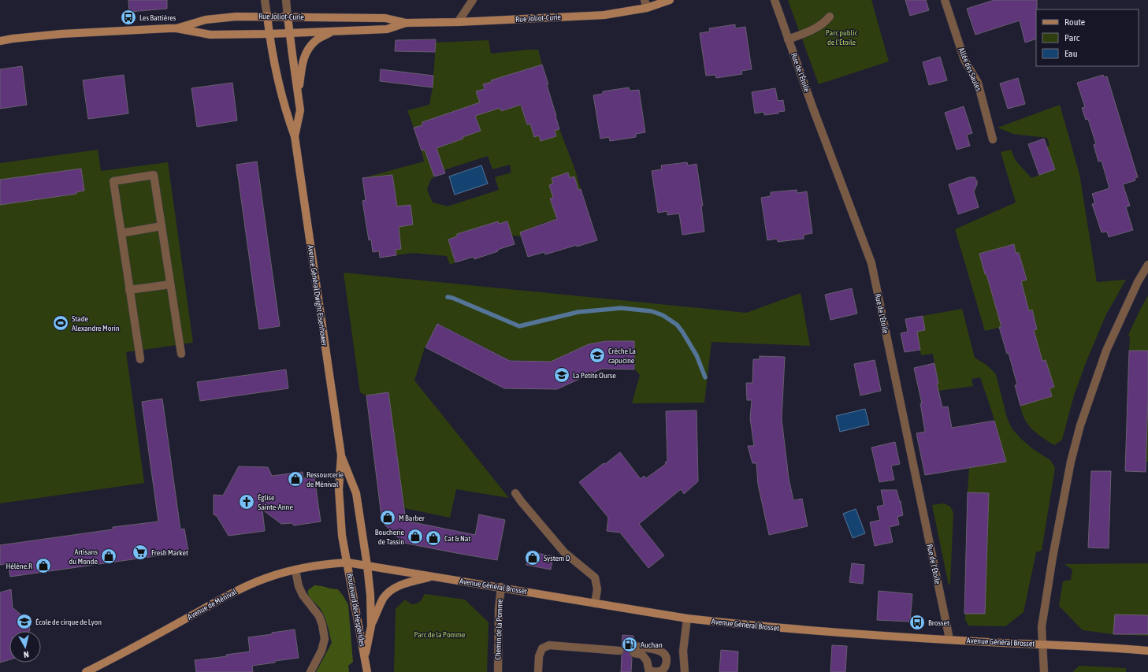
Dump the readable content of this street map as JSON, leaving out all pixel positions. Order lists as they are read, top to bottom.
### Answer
{
  "streets": {
    "main road": [
      "Rue Joliot-Curie",
      "Avenue Général Dwight Eisenhower",
      "Avenue Général Brosset",
      "Avenue de Ménival",
      "Boulevard des Hespérides"
    ],
    "street": ["Allée des Saules", "Rue de l'Étoile", "Chemin de la Pomme"]
  },
  "crossings": [
    ["Rue Joliot-Curie", "Avenue Général Dwight Eisenhower"],
    ["Rue de l'Étoile", "Avenue Général Brosset"],
    ["Avenue Général Dwight Eisenhower", "Avenue Général Brosset"],
    ["Avenue Général Dwight Eisenhower", "Avenue de Ménival"],
    ["Avenue Général Dwight Eisenhower", "Boulevard des Hespérides"],
    ["Avenue Général Brosset", "Avenue de Ménival"],
    ["Avenue Général Brosset", "Boulevard des Hespérides"],
    ["Avenue Général Brosset", "Chemin de la Pomme"],
    ["Avenue de Ménival", "Boulevard des Hespérides"]
  ],
  "parks": ["Parc public de l'Étoile", "Parc de la Pomme"],
  "places": {
    "bus stop": ["Les Battières", "Brosset"],
    "sports": ["Stade Alexandre Morin"],
    "school or university": ["Crèche La capucine", "La Petite Ourse", "École de cirque de Lyon"],
    "shop": [
      "Ressourcerie de Ménival",
      "M Barber",
      "Boucherie de Tassin",
      "Cat & Nat",
      "Artisans du Monde",
      "System D",
      "Hélène.R"
    ],
    "church": ["Église Sainte-Anne"],
    "supermarket": ["Fresh Market"],
    "fuel station": ["Auchan"]
  },
  "legend": ["Route", "Parc", "Eau"],
  "north": "bottom"
}
